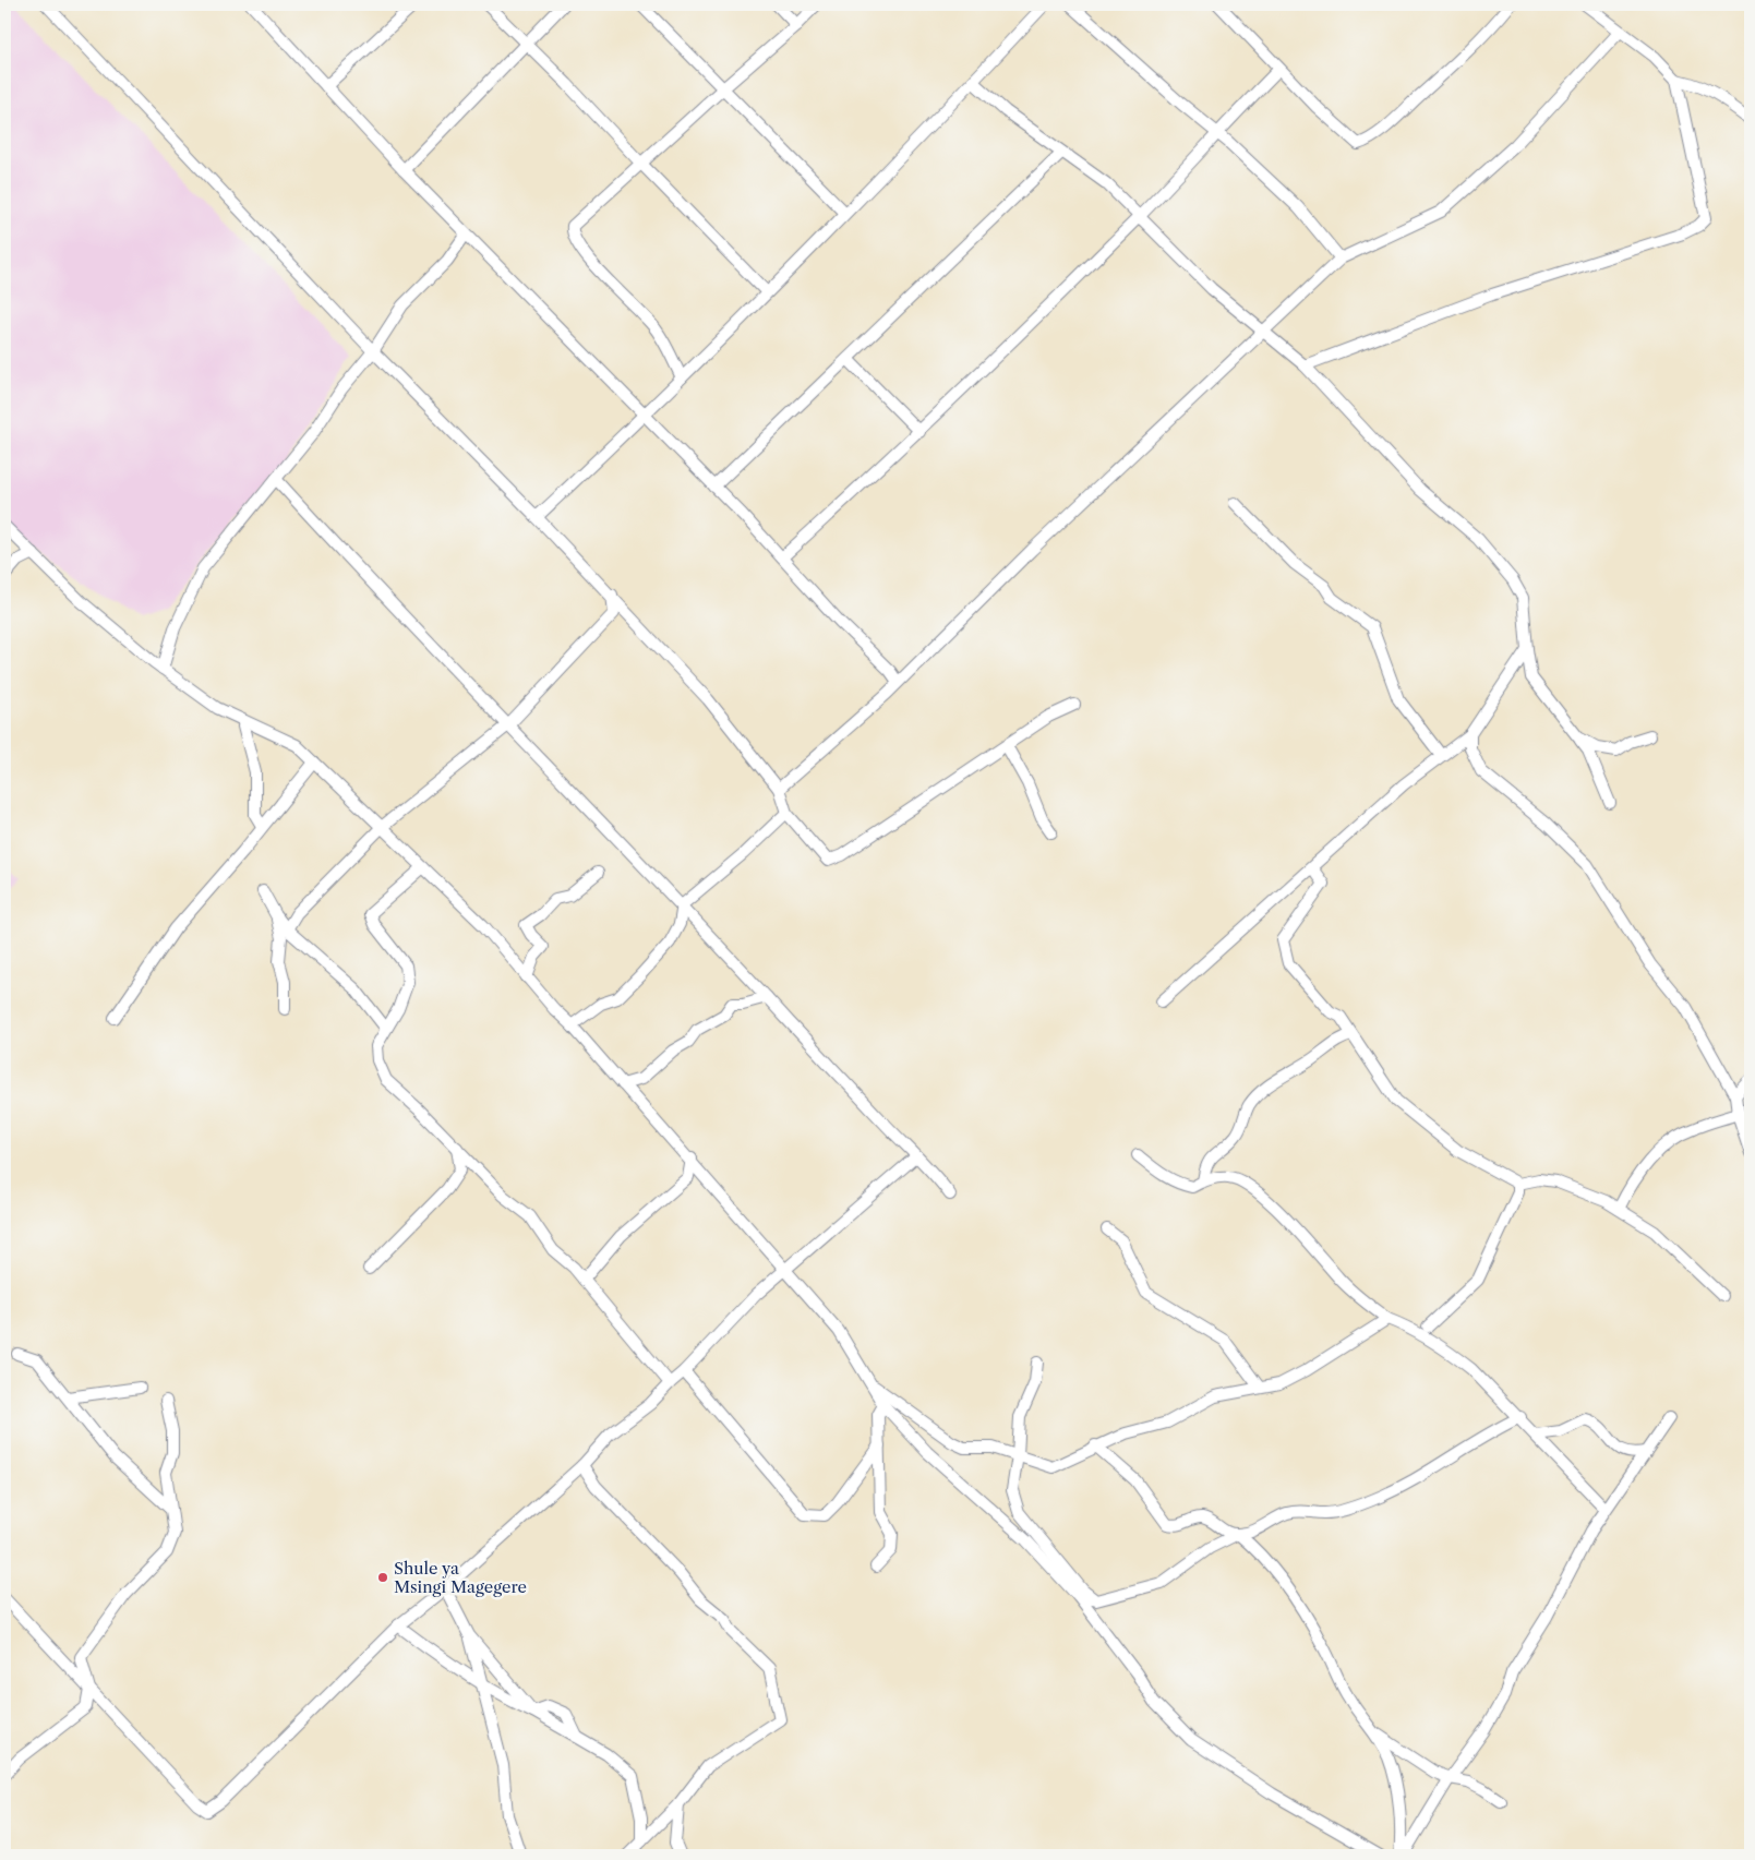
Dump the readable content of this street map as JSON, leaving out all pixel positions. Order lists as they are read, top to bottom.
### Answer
{
  "places": ["Shule ya Msingi Magegere"]
}
